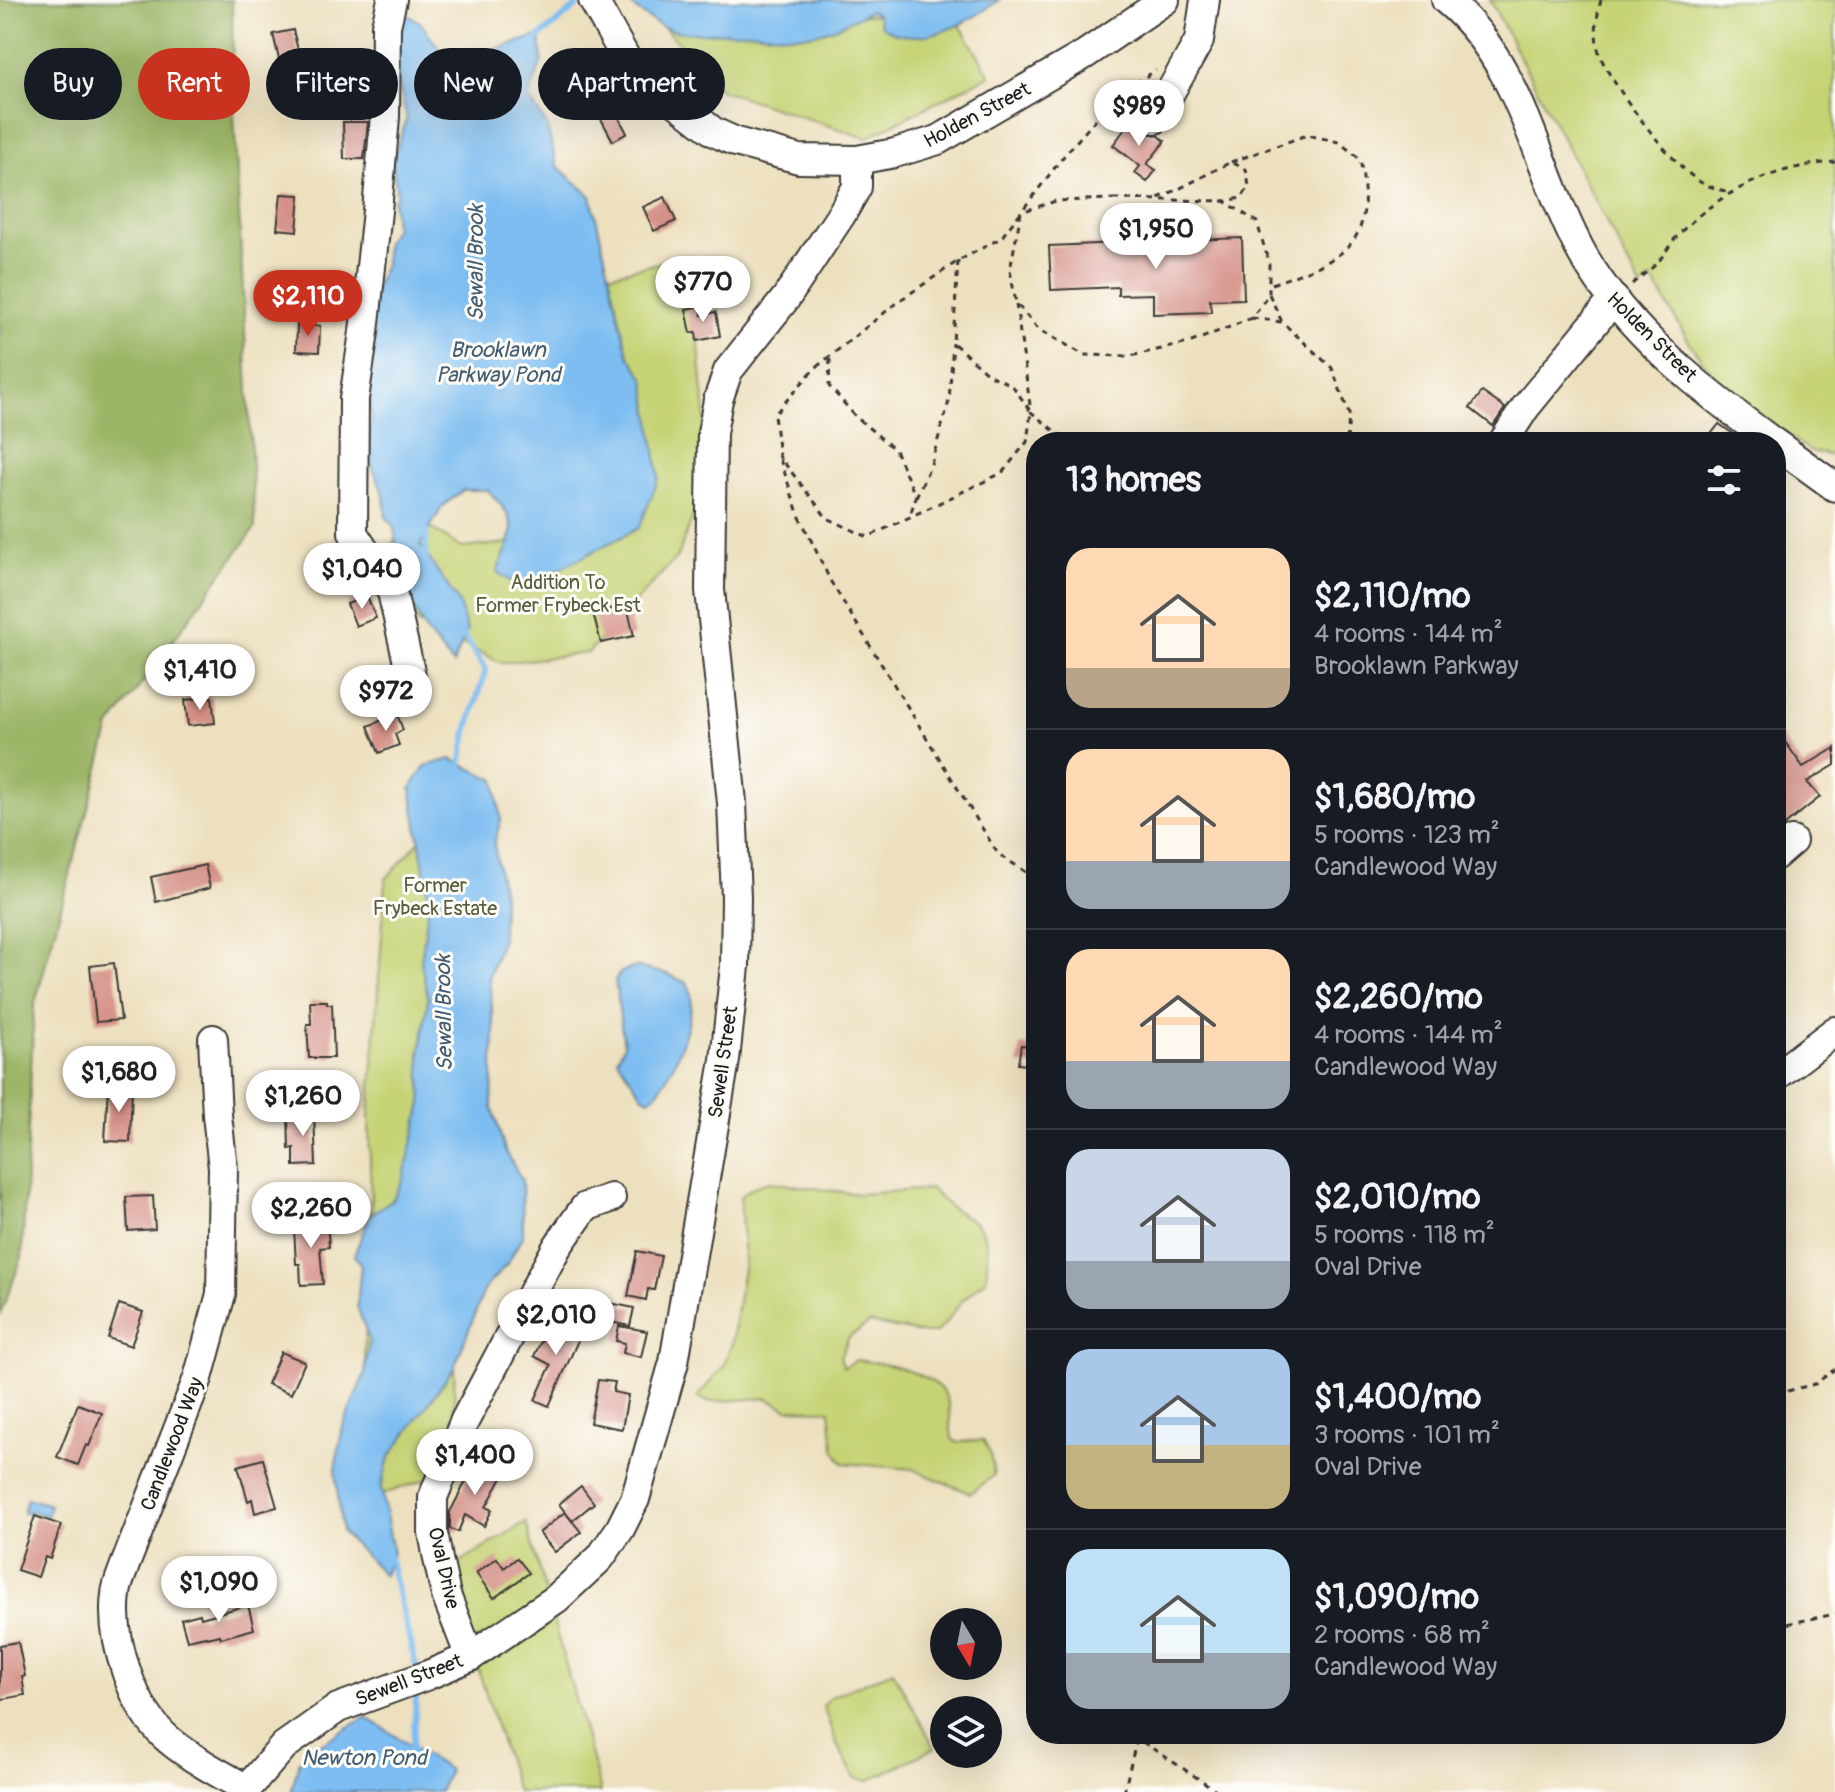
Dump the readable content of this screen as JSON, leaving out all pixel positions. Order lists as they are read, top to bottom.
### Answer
{
  "streets": {
    "street": [
      "Holden Street",
      "Sewell Street",
      "Candlewood Way",
      "Oval Drive"
    ]
  },
  "crossings": [
    ["Holden Street", "Sewell Street"],
    ["Sewell Street", "Candlewood Way"],
    ["Sewell Street", "Oval Drive"]
  ],
  "water": ["Sewall Brook", "Brooklawn Parkway Pond", "Newton Pond"],
  "parks": ["Addition To Former Frybeck Est", "Former Frybeck Estate"],
  "north": "bottom",
  "page": {
    "chip": [
      "Buy",
      "Rent",
      "Filters",
      "New",
      "Apartment"
    ],
    "price": [
      "$989",
      "$1,950",
      "$770",
      "$2,110",
      "$1,040",
      "$1,410",
      "$972",
      "$1,680",
      "$1,260",
      "$2,260",
      "$2,010",
      "$1,400",
      "$1,090"
    ],
    "heading": "13 homes",
    "list": [
      {
        "name": "$2,110/mo",
        "note": "4 rooms · 144 m² · Brooklawn Parkway"
      },
      {
        "name": "$1,680/mo",
        "note": "5 rooms · 123 m² · Candlewood Way"
      },
      {
        "name": "$2,260/mo",
        "note": "4 rooms · 144 m² · Candlewood Way"
      },
      {
        "name": "$2,010/mo",
        "note": "5 rooms · 118 m² · Oval Drive"
      },
      {
        "name": "$1,400/mo",
        "note": "3 rooms · 101 m² · Oval Drive"
      },
      {
        "name": "$1,090/mo",
        "note": "2 rooms · 68 m² · Candlewood Way"
      }
    ]
  }
}
